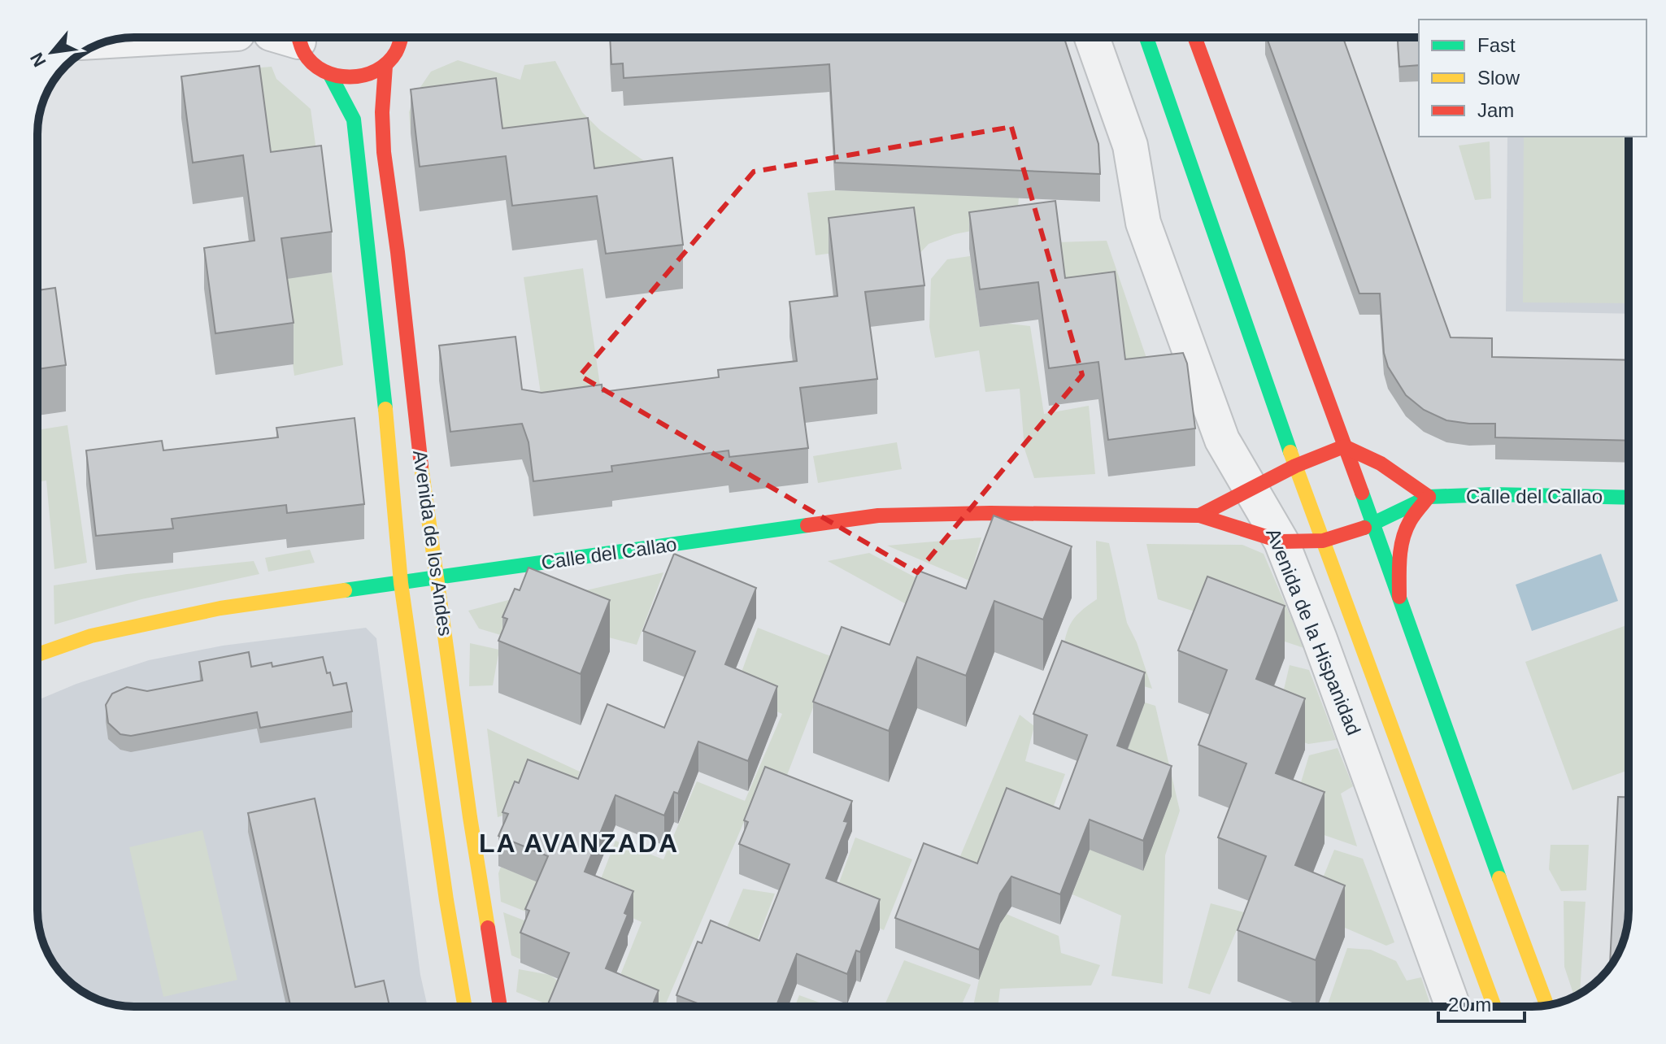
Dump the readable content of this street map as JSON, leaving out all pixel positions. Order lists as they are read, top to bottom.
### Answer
{
  "streets": {
    "main road": ["Calle del Callao", "Avenida de los Andes", "Avenida de la Hispanidad"]
  },
  "crossings": [
    ["Calle del Callao", "Avenida de los Andes"],
    ["Calle del Callao", "Avenida de la Hispanidad"]
  ],
  "districts": ["LA AVANZADA"],
  "legend": ["Fast", "Slow", "Jam"],
  "scale_bar": "20 m",
  "north": "bottom left"
}
